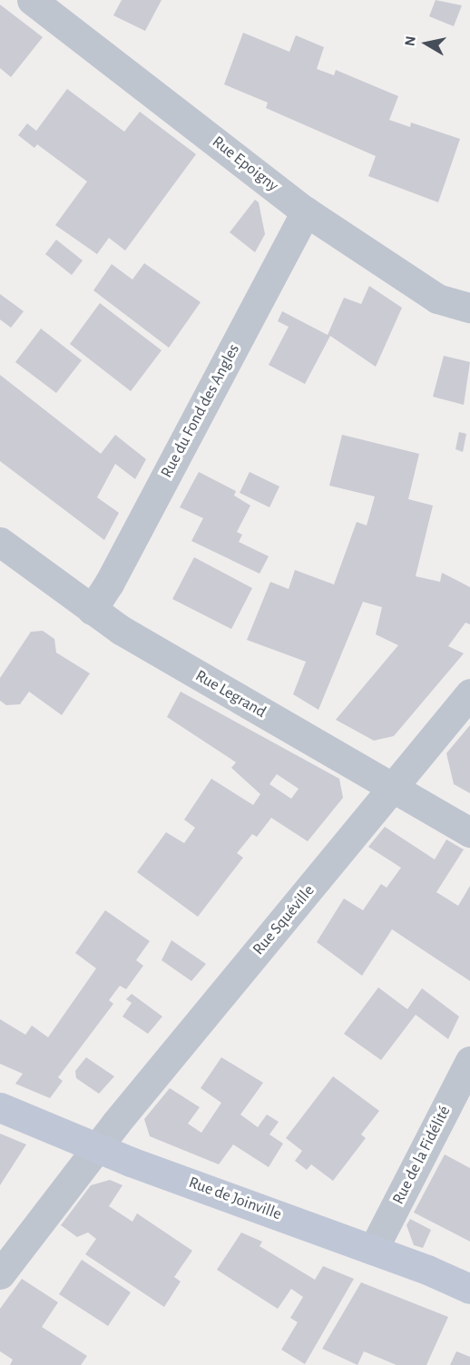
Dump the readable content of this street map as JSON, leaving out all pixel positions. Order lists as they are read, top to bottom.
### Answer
{
  "streets": {
    "street": [
      "Rue Epoigny",
      "Rue du Fond des Angles",
      "Rue Legrand",
      "Rue Squéville",
      "Rue de la Fidélité",
      "Rue de Joinville"
    ]
  },
  "crossings": [
    ["Rue Epoigny", "Rue du Fond des Angles"],
    ["Rue du Fond des Angles", "Rue Legrand"],
    ["Rue Legrand", "Rue Squéville"],
    ["Rue Squéville", "Rue de Joinville"],
    ["Rue de la Fidélité", "Rue de Joinville"]
  ],
  "north": "left"
}
